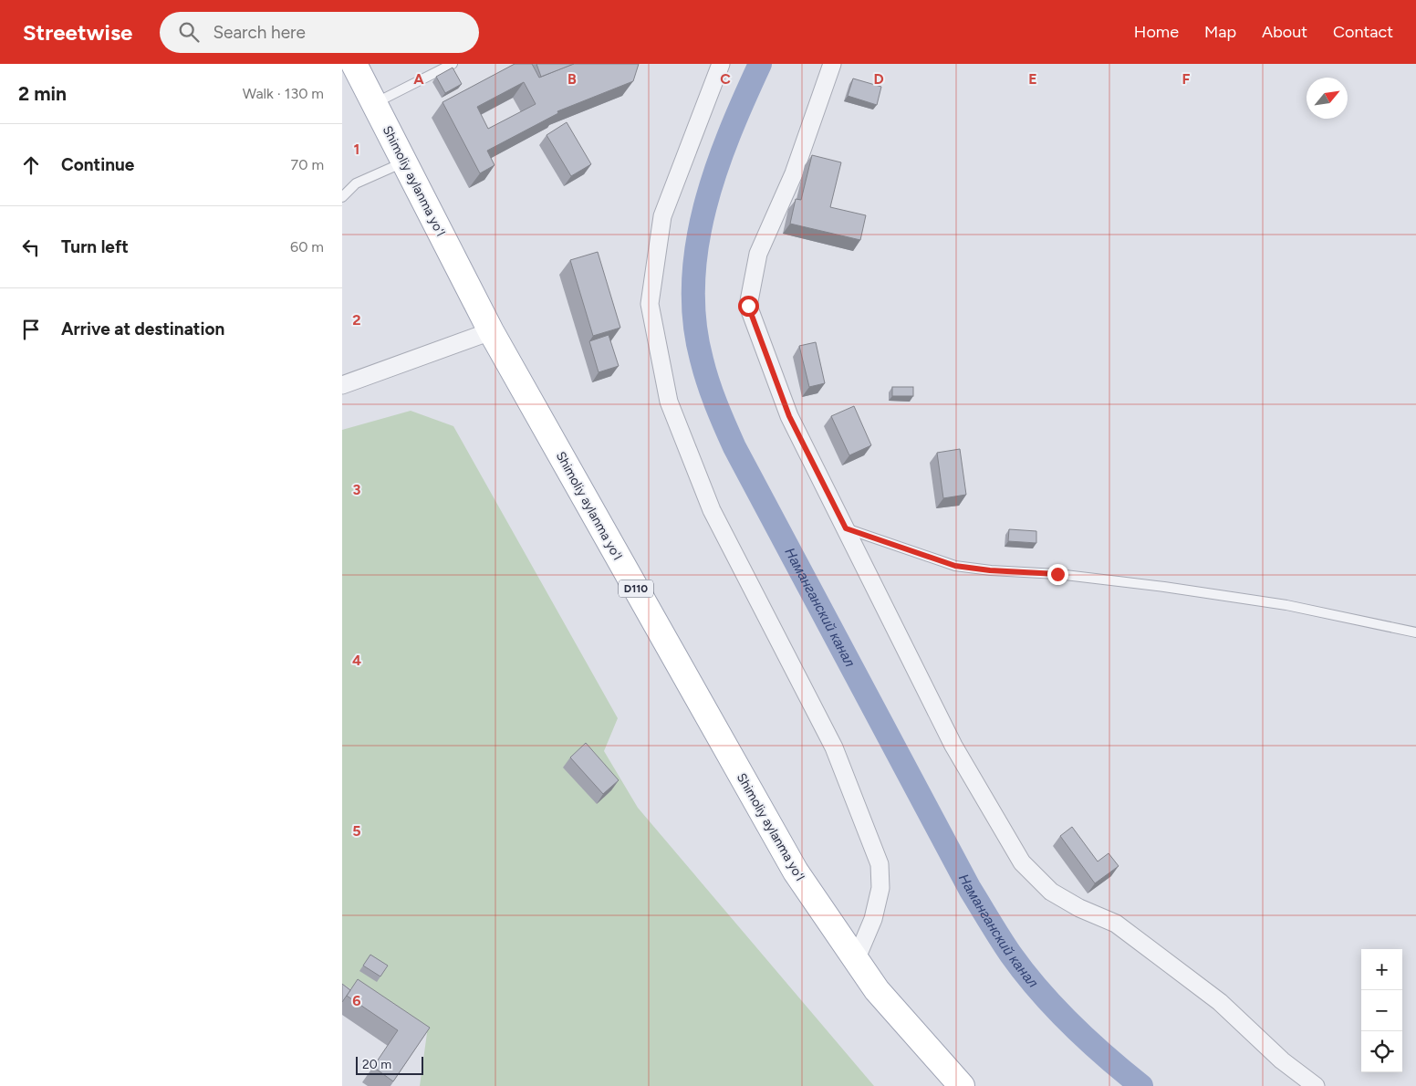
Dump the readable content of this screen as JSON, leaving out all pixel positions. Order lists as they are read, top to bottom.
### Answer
{
  "streets": {
    "main road": ["Shimoliy aylanma yoʻl", "D110"]
  },
  "water": ["Наманганский канал"],
  "scale_bar": "20 m",
  "north": "top right",
  "page": {
    "header": "Streetwise",
    "search": "Search here",
    "nav": [
      "Home",
      "Map",
      "About",
      "Contact"
    ],
    "heading": ["2 min", "Walk · 130 m"],
    "list": [
      ["Continue", "70 m"],
      ["Turn left", "60 m"],
      "Arrive at destination"
    ],
    "map_buttons": ["+", "−"],
    "scale": "20 m"
  },
  "grid": {
    "columns": [
      "A",
      "B",
      "C",
      "D",
      "E",
      "F"
    ],
    "rows": [
      "1",
      "2",
      "3",
      "4",
      "5",
      "6"
    ]
  }
}
